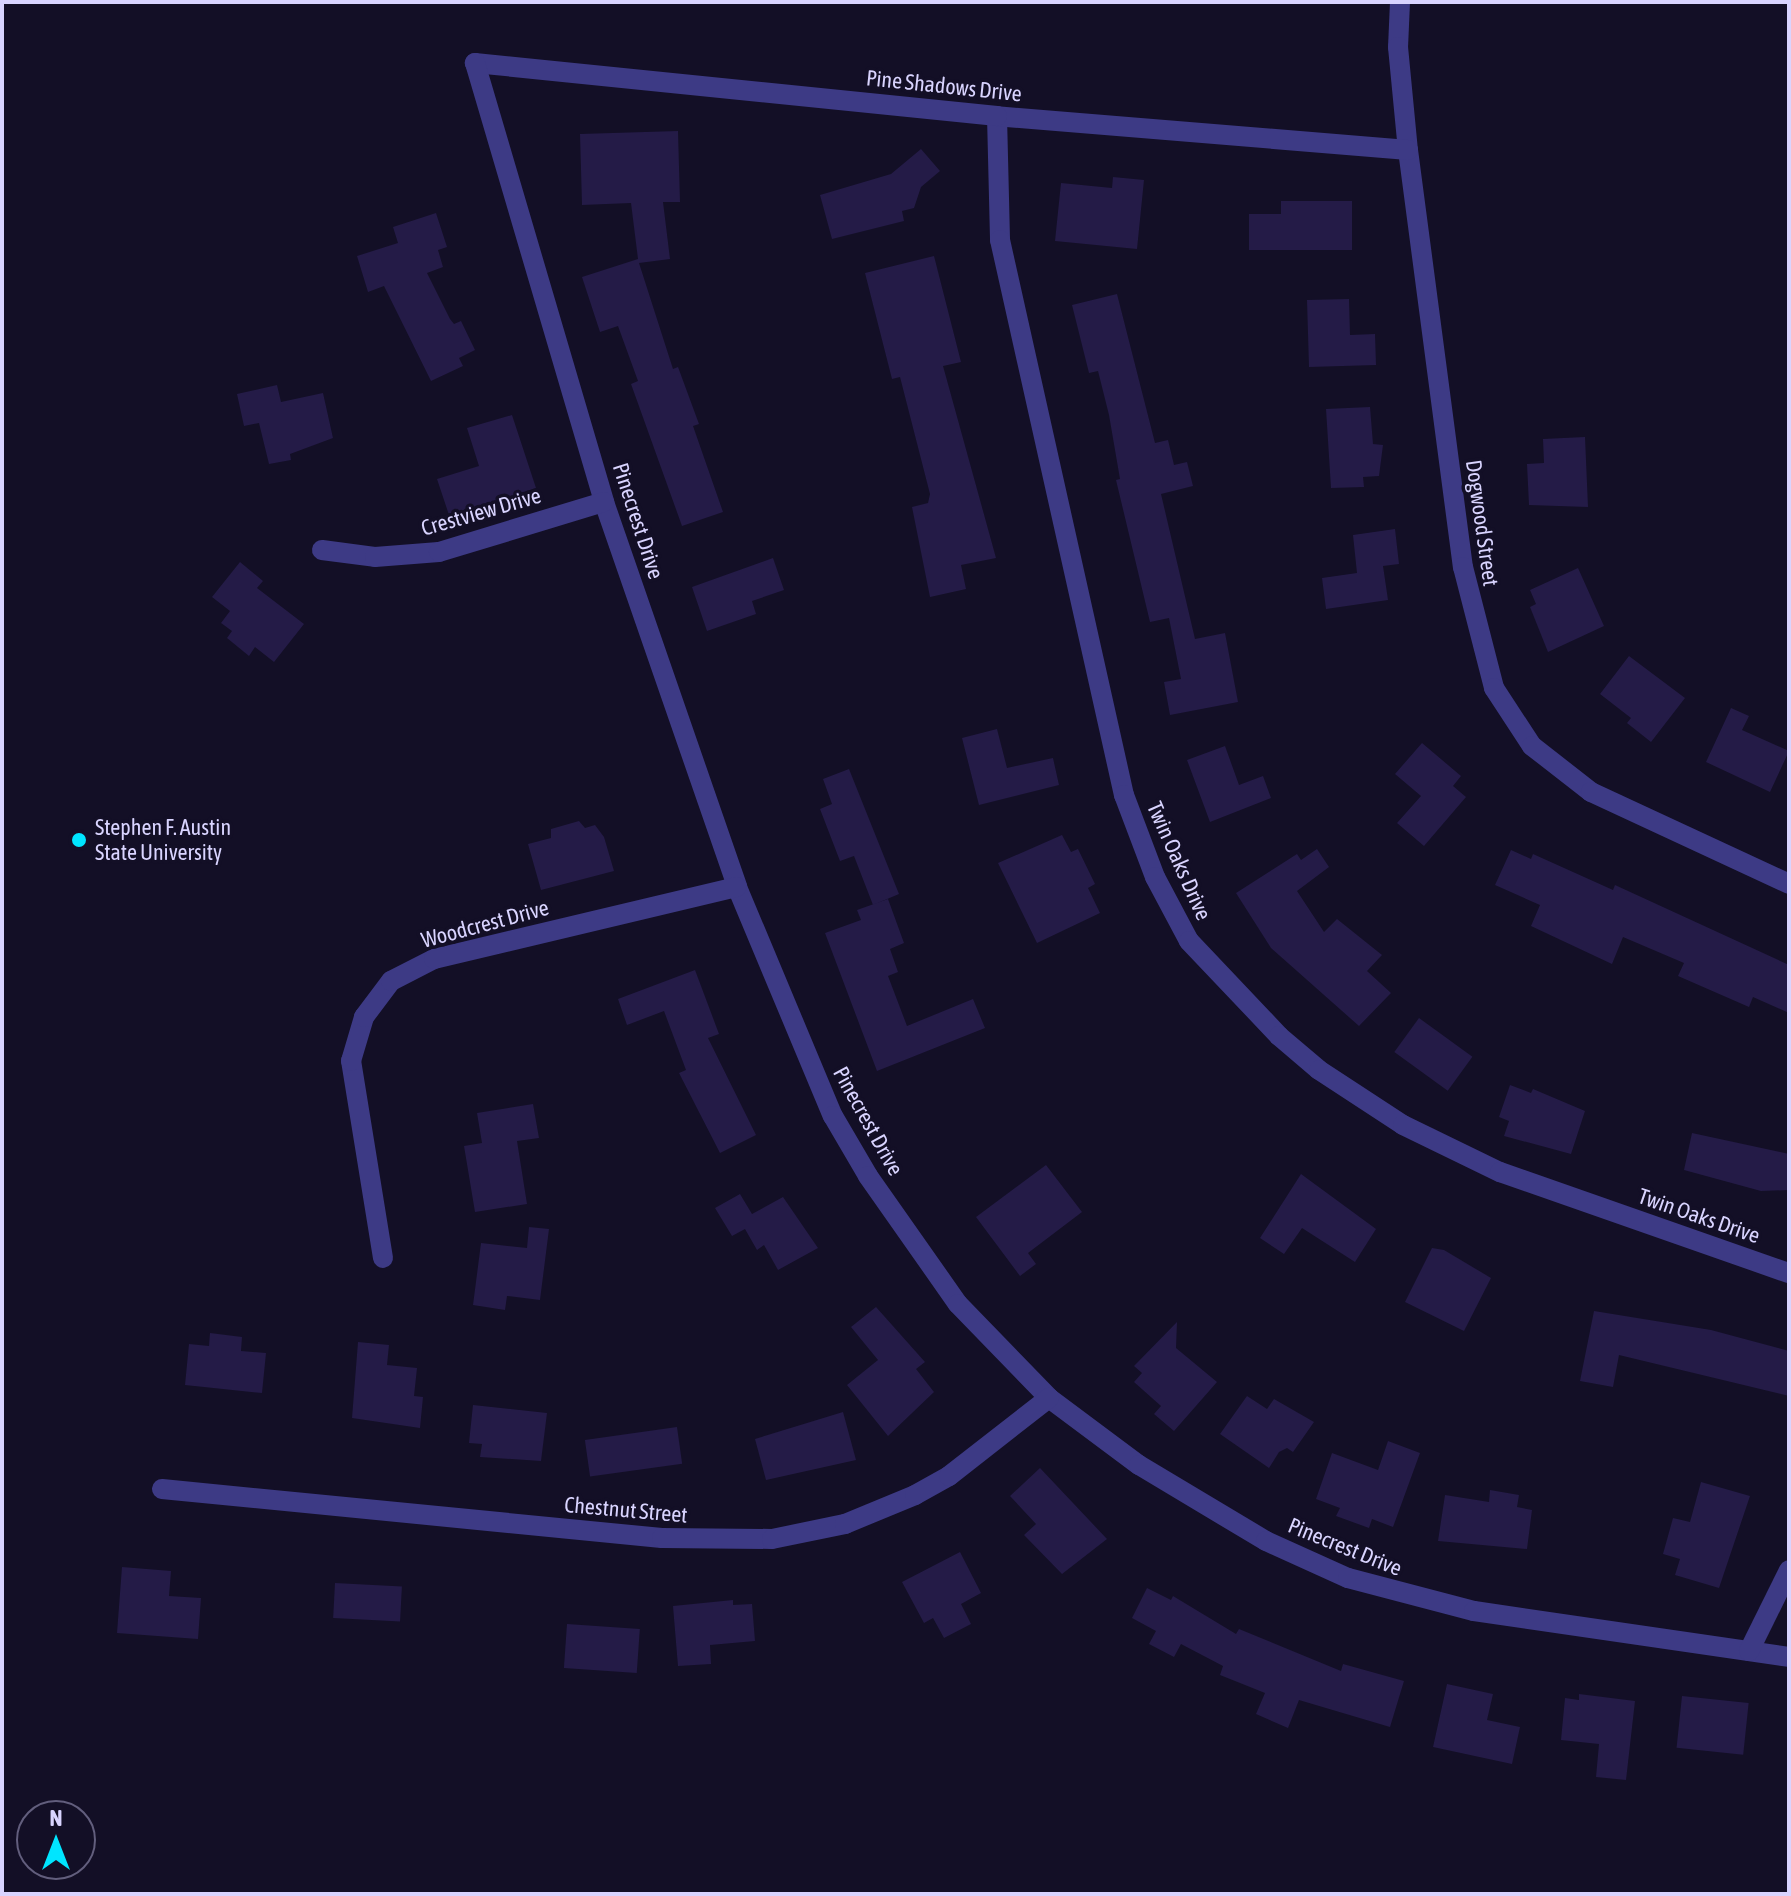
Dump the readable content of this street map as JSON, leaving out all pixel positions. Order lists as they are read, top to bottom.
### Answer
{
  "streets": {
    "street": [
      "Pine Shadows Drive",
      "Crestview Drive",
      "Pinecrest Drive",
      "Dogwood Street",
      "Twin Oaks Drive",
      "Woodcrest Drive",
      "Chestnut Street"
    ]
  },
  "crossings": [
    ["Pine Shadows Drive", "Pinecrest Drive"],
    ["Pine Shadows Drive", "Dogwood Street"],
    ["Pine Shadows Drive", "Twin Oaks Drive"],
    ["Crestview Drive", "Pinecrest Drive"],
    ["Pinecrest Drive", "Woodcrest Drive"],
    ["Pinecrest Drive", "Chestnut Street"]
  ],
  "places": ["Stephen F. Austin State University"],
  "north": "top"
}
